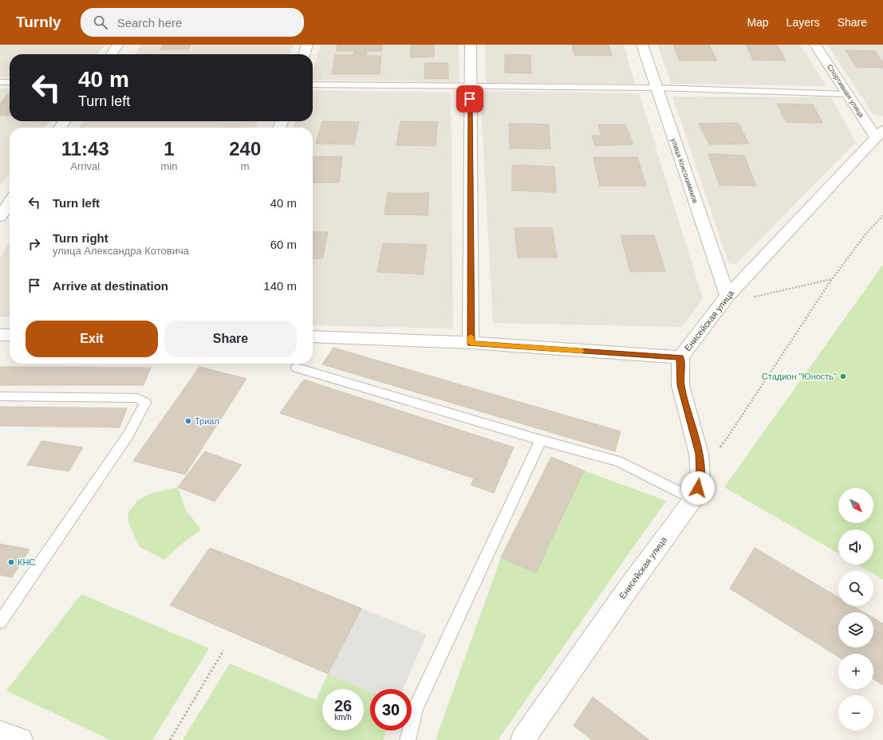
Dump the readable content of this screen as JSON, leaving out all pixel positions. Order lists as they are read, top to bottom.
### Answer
{
  "streets": {
    "street": ["Спортивная улица", "улица Коксохимиков", "Енисейская улица"]
  },
  "crossings": [
    ["Спортивная улица", "Енисейская улица"],
    ["улица Коксохимиков", "Енисейская улица"]
  ],
  "places": ["Стадион \"Юность\"", "Триал", "КНС"],
  "north": "bottom right",
  "page": {
    "header": "Turnly",
    "search": "Search here",
    "nav": ["Map", "Layers", "Share"],
    "turn": ["40 m", "Turn left"],
    "eta": [
      "11:43",
      "Arrival",
      "1",
      "min",
      "240",
      "m"
    ],
    "list": [
      {
        "name": "Turn left",
        "value": "40 m"
      },
      {
        "name": "Turn right",
        "note": "улица Александра Котовича",
        "value": "60 m"
      },
      {
        "name": "Arrive at destination",
        "value": "140 m"
      }
    ],
    "buttons": ["Exit", "Share"],
    "map_buttons": ["+", "−"],
    "speed": "26 km/h",
    "limit": "30"
  }
}
